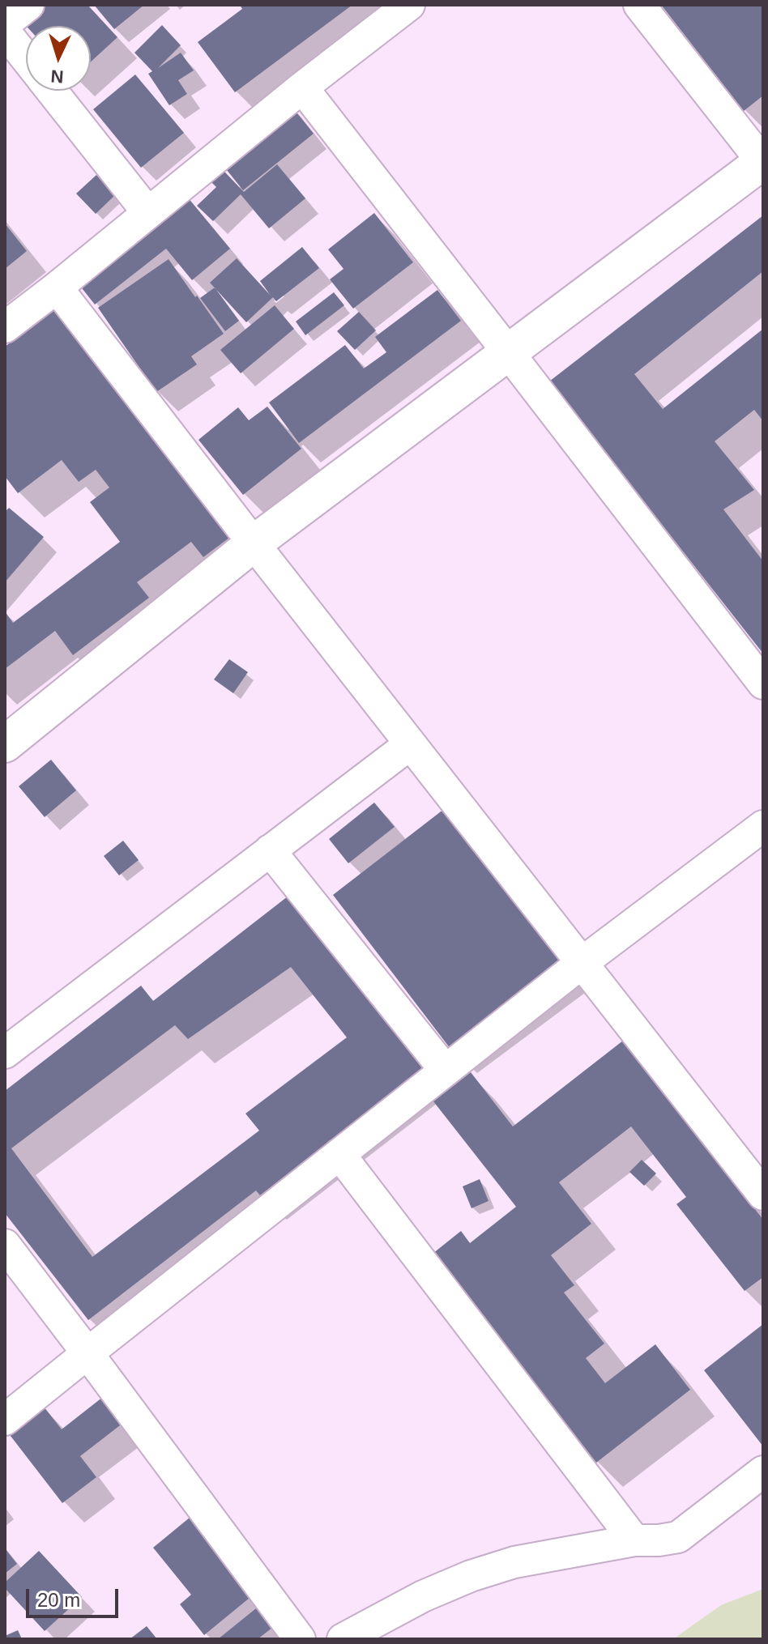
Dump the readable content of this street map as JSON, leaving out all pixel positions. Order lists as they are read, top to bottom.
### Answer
{
  "scale_bar": "20 m",
  "north": "bottom"
}
